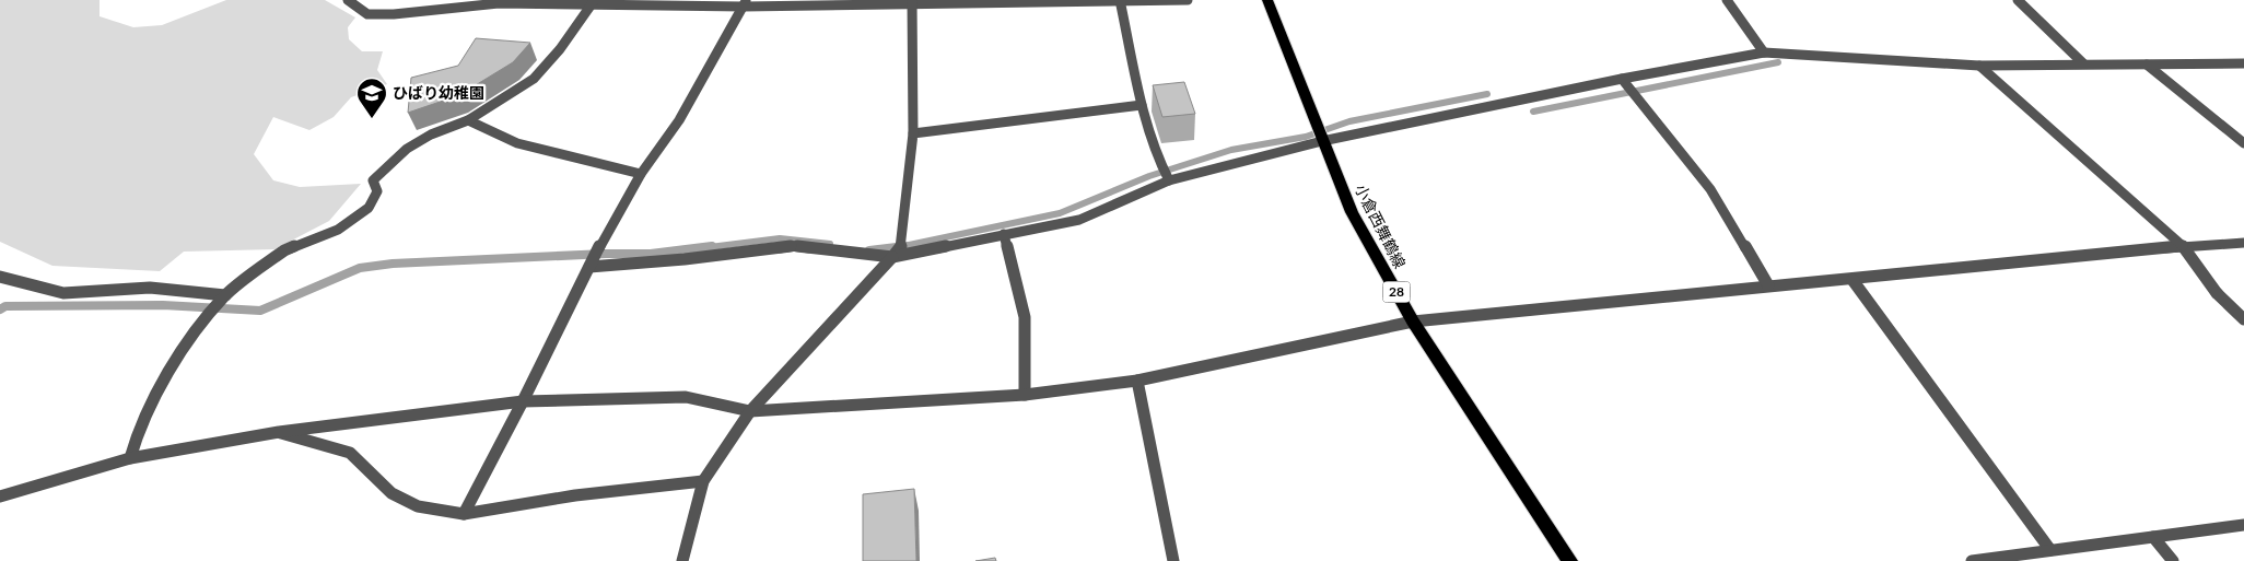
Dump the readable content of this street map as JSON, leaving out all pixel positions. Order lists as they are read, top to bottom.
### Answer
{
  "streets": {
    "main road": ["小倉西舞鶴線", "28"]
  },
  "places": {
    "school or university": ["ひばり幼稚園"]
  }
}
